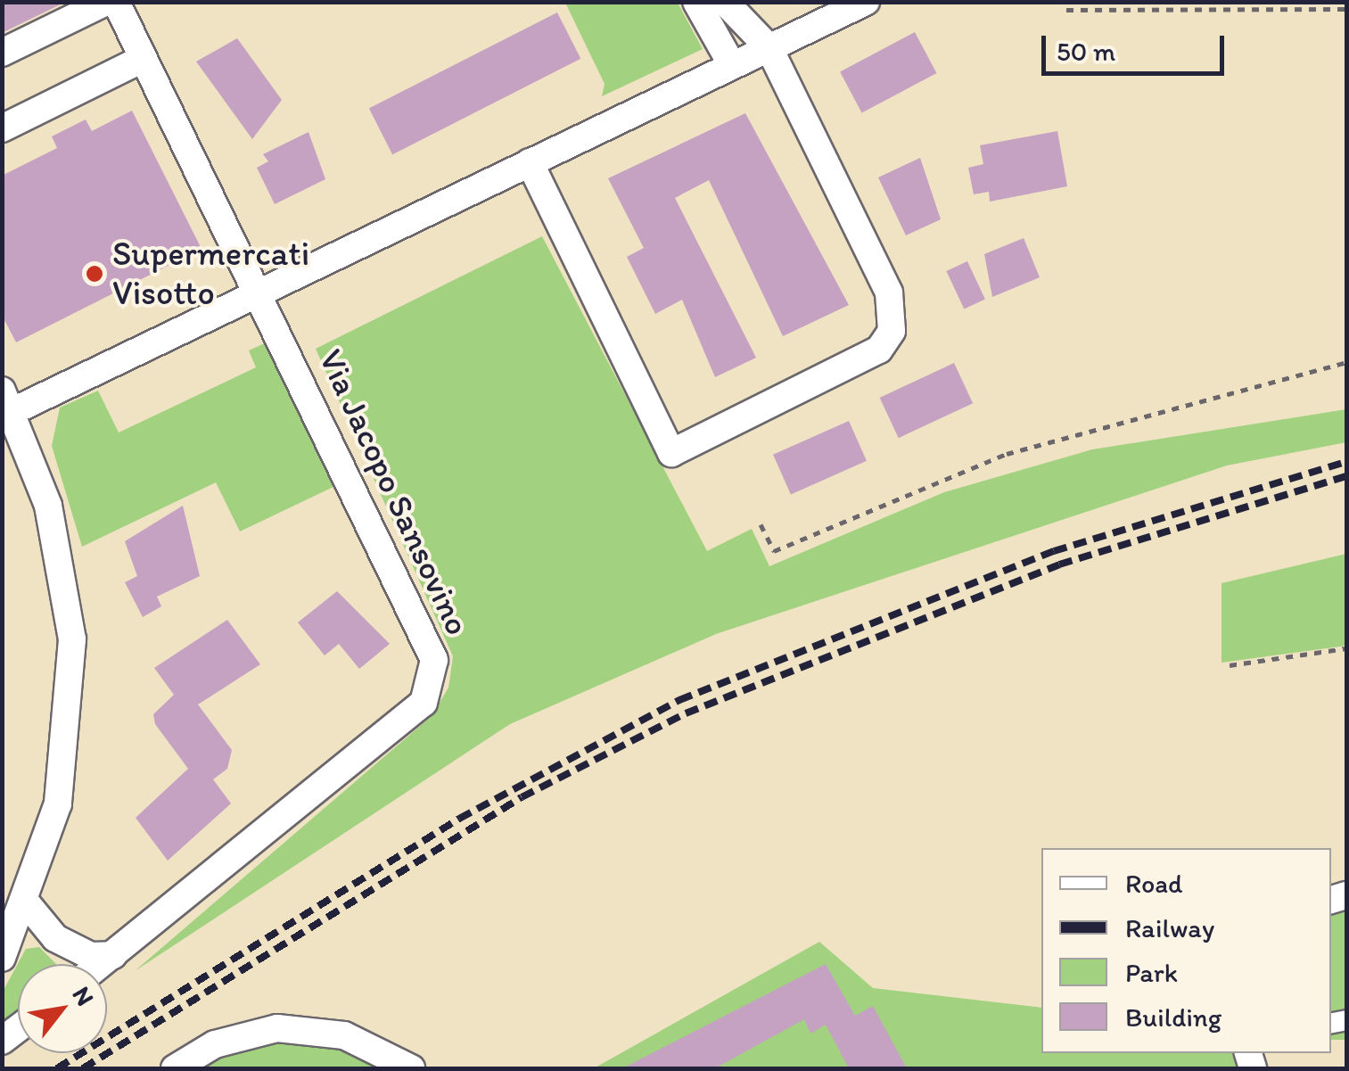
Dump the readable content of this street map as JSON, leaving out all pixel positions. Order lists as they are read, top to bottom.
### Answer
{
  "streets": {
    "street": ["Via Jacopo Sansovino"]
  },
  "places": ["Supermercati Visotto"],
  "legend": [
    "Road",
    "Railway",
    "Park",
    "Building"
  ],
  "scale_bar": "50 m",
  "north": "top right"
}
